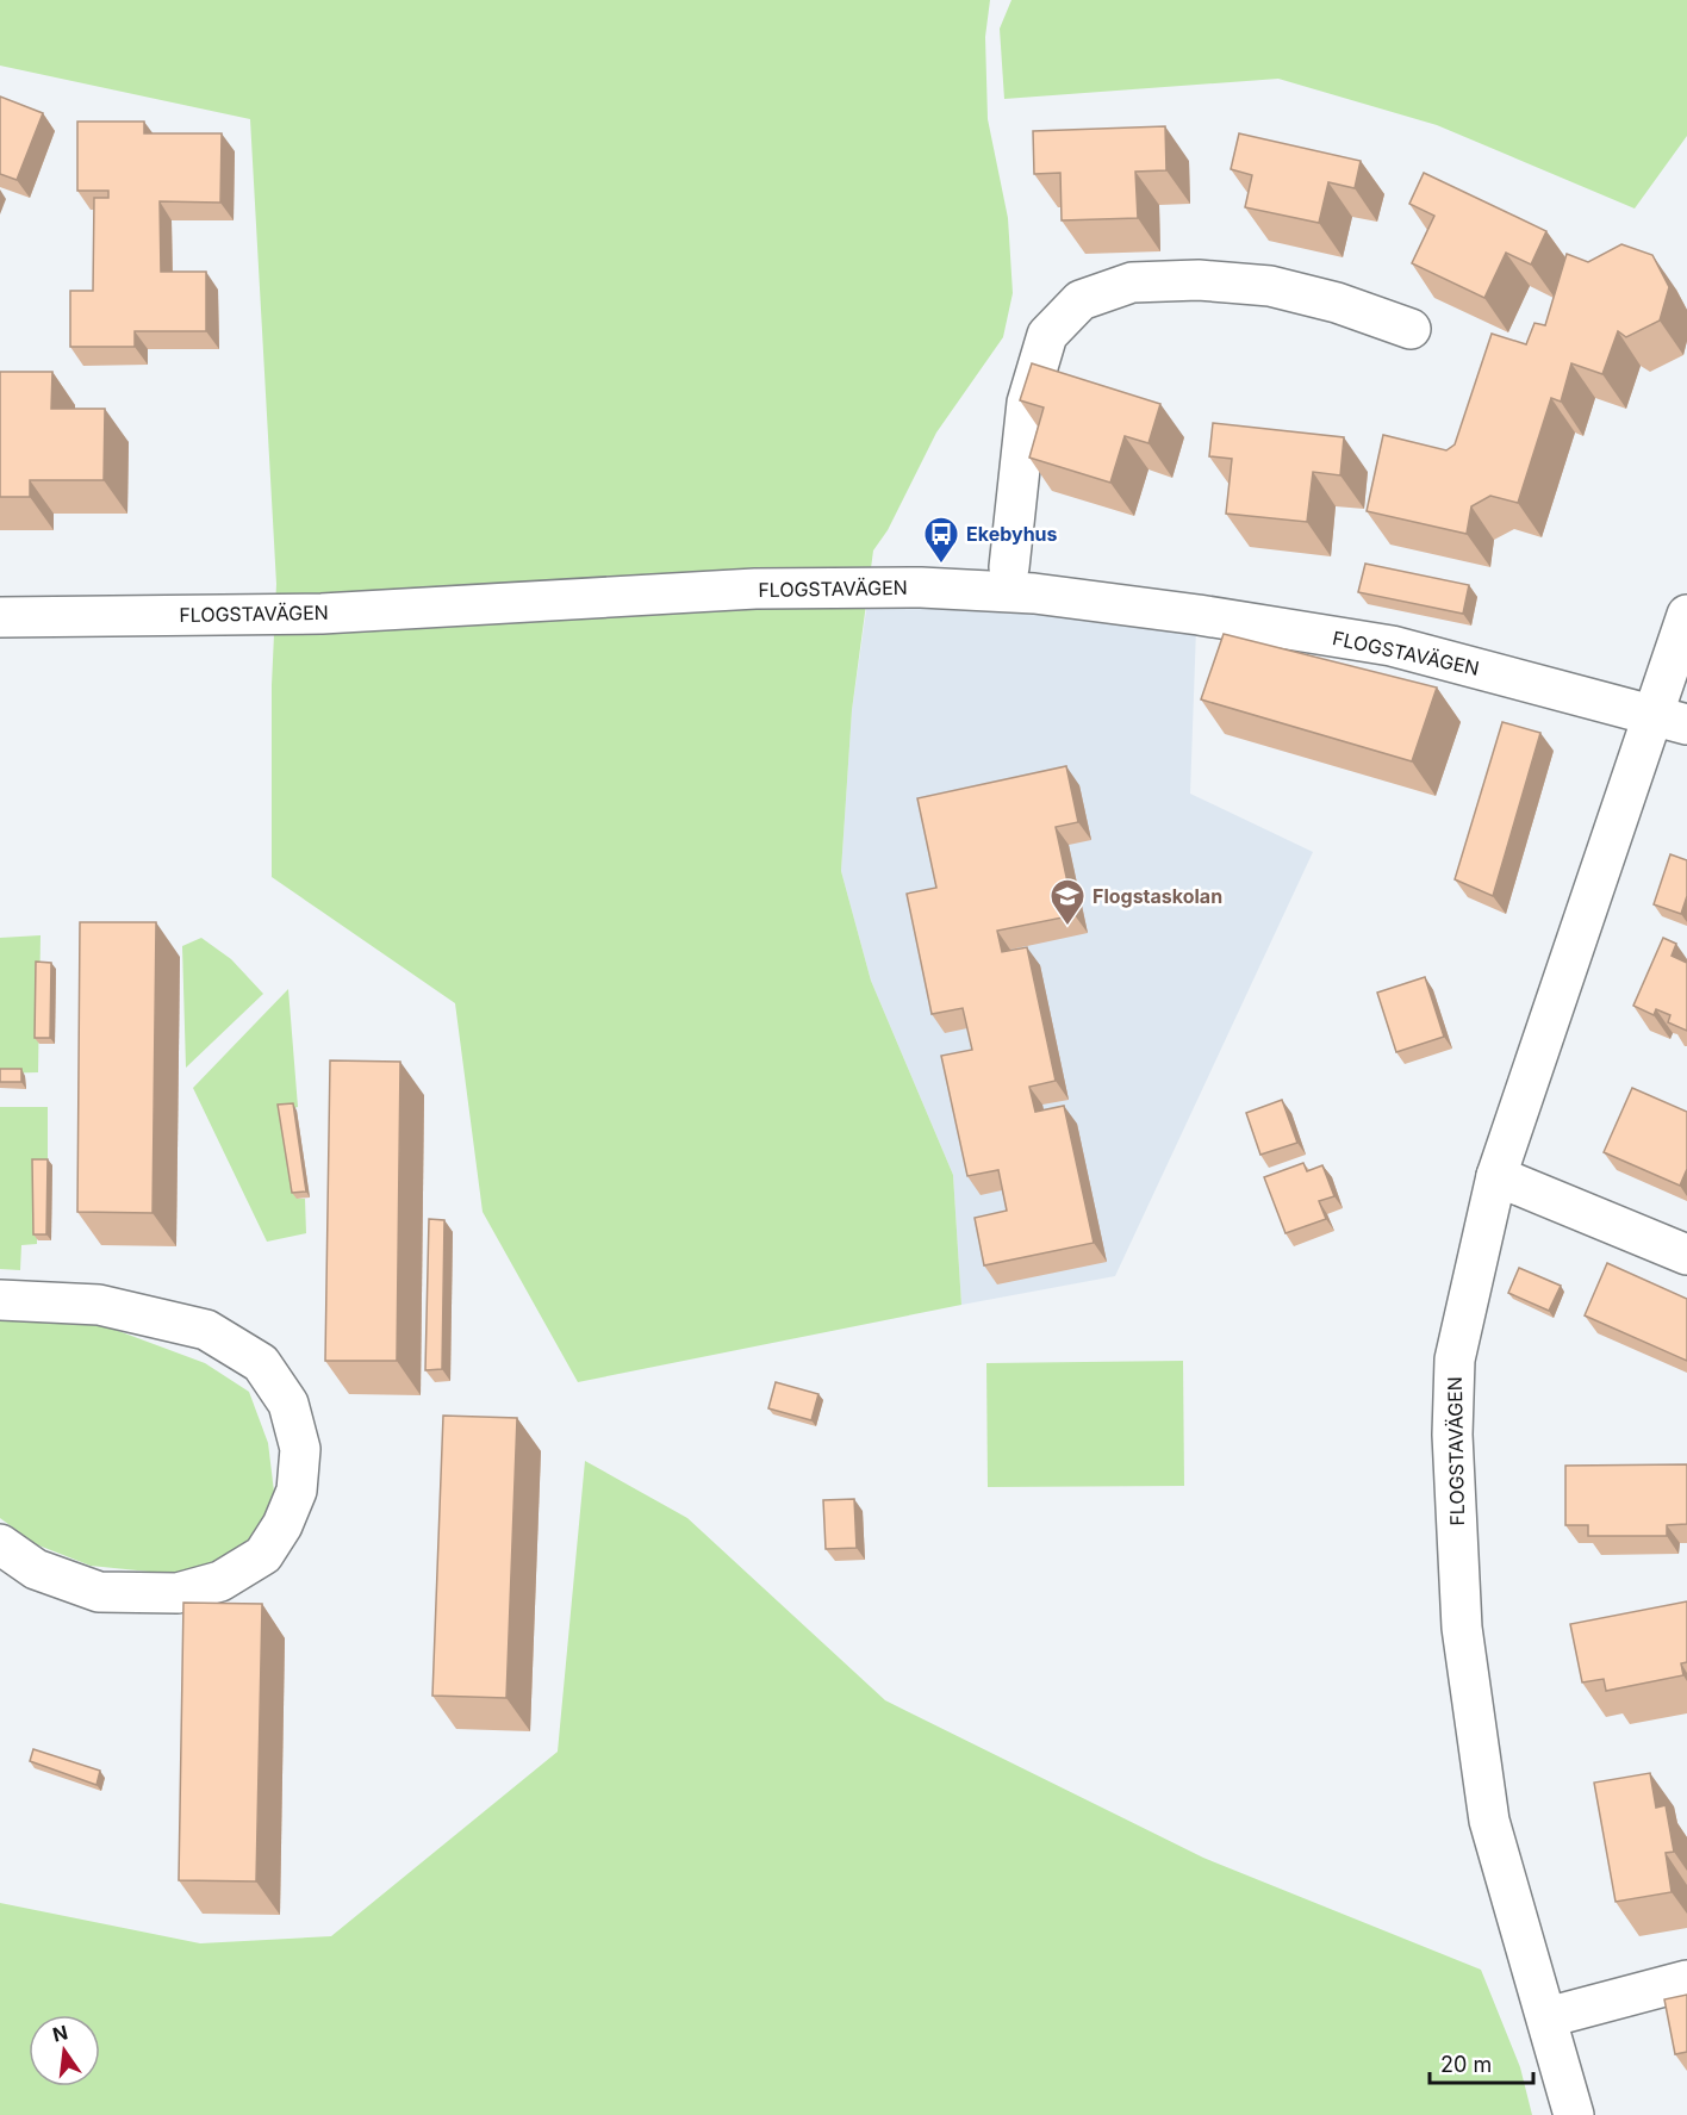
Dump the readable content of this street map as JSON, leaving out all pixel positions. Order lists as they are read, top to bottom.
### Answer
{
  "streets": {
    "street": ["FLOGSTAVÄGEN"]
  },
  "places": {
    "bus stop": ["Ekebyhus"],
    "school or university": ["Flogstaskolan"]
  },
  "scale_bar": "20 m",
  "north": "top"
}
